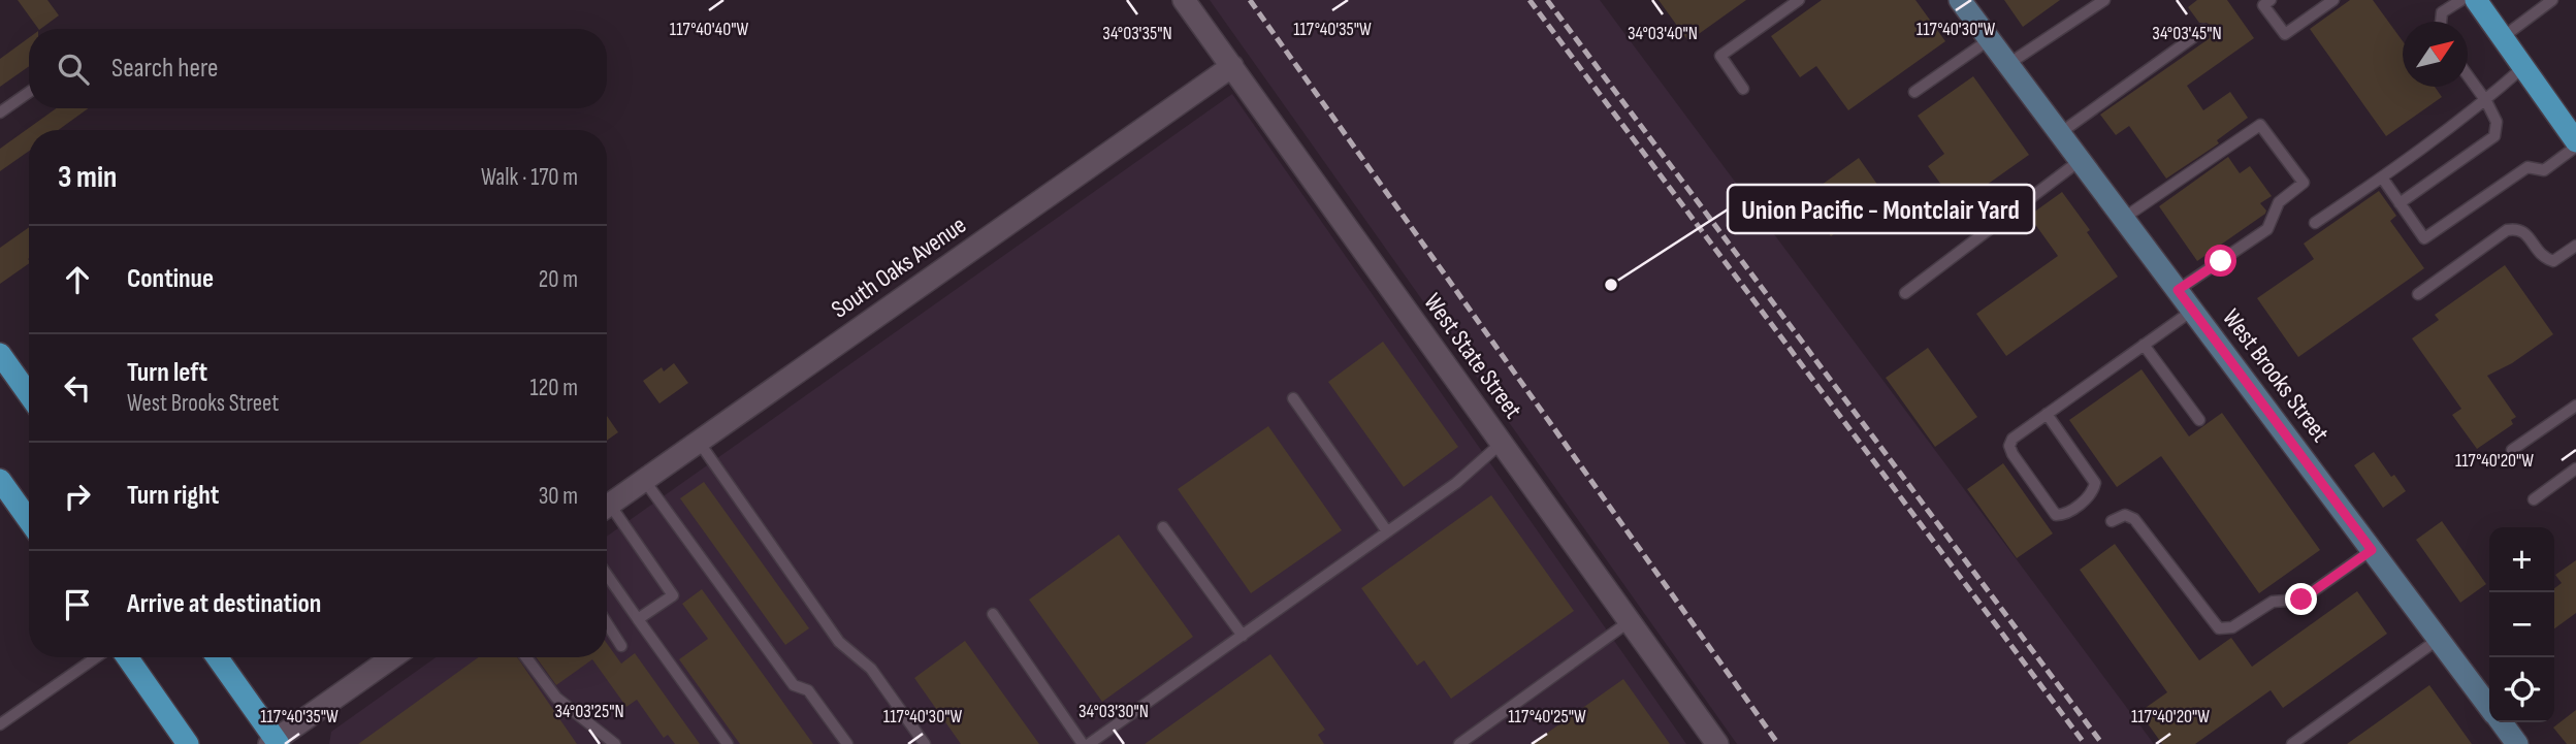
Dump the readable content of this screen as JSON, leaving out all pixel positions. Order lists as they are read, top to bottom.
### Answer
{
  "streets": {
    "street": ["South Oaks Avenue", "West State Street", "West Brooks Street"]
  },
  "crossings": [
    ["South Oaks Avenue", "West State Street"]
  ],
  "places": ["Union Pacific - Montclair Yard"],
  "north": "top right",
  "page": {
    "search": "Search here",
    "heading": ["3 min", "Walk · 170 m"],
    "list": [
      ["Continue", "20 m"],
      ["Turn left", "West Brooks Street", "120 m"],
      ["Turn right", "30 m"],
      "Arrive at destination"
    ],
    "map_buttons": ["+", "−"]
  },
  "coordinates": [
    "117°40'35\"W",
    "117°40'30\"W",
    "117°40'40\"W",
    "34°03'35\"N",
    "34°03'40\"N",
    "34°03'45\"N",
    "117°40'20\"W",
    "34°03'25\"N",
    "34°03'30\"N",
    "117°40'25\"W"
  ]
}
